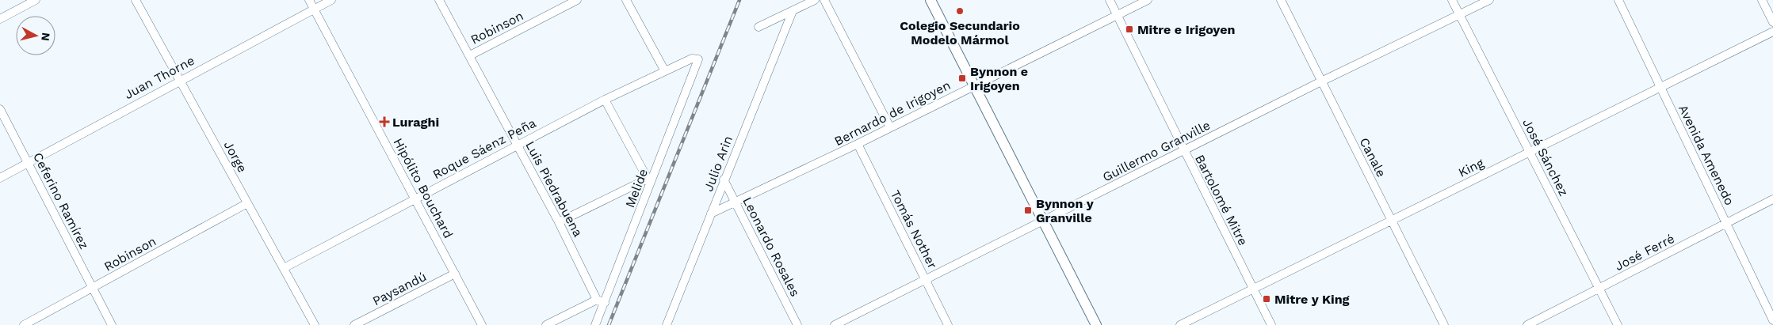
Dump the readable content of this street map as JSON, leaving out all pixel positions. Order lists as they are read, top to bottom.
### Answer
{
  "streets": {
    "street": [
      "Robinson",
      "Juan Thorne",
      "Bernardo de Irigoyen",
      "Roque Sáenz Peña",
      "Guillermo Granville",
      "Avenida Amenedo",
      "Jorge",
      "Canale",
      "José Sánchez",
      "Julio Arin",
      "King",
      "Hipólito Bouchard",
      "Melide",
      "Luis Piedrabuena",
      "Bartolomé Mitre",
      "Ceferino Ramírez",
      "Tomás Nother",
      "Leonardo Rosales",
      "José Ferré",
      "Paysandú"
    ]
  },
  "crossings": [
    ["Robinson", "Jorge"],
    ["Robinson", "Luis Piedrabuena"],
    ["Robinson", "Ceferino Ramírez"],
    ["Juan Thorne", "Jorge"],
    ["Juan Thorne", "Hipólito Bouchard"],
    ["Juan Thorne", "Ceferino Ramírez"],
    ["Bernardo de Irigoyen", "Julio Arin"],
    ["Bernardo de Irigoyen", "Bartolomé Mitre"],
    ["Bernardo de Irigoyen", "Tomás Nother"],
    ["Bernardo de Irigoyen", "Leonardo Rosales"],
    ["Roque Sáenz Peña", "Jorge"],
    ["Roque Sáenz Peña", "Hipólito Bouchard"],
    ["Roque Sáenz Peña", "Melide"],
    ["Roque Sáenz Peña", "Luis Piedrabuena"],
    ["Guillermo Granville", "Canale"],
    ["Guillermo Granville", "José Sánchez"],
    ["Guillermo Granville", "Bartolomé Mitre"],
    ["Guillermo Granville", "Tomás Nother"],
    ["Avenida Amenedo", "King"],
    ["Avenida Amenedo", "José Ferré"],
    ["Canale", "King"],
    ["José Sánchez", "King"],
    ["José Sánchez", "José Ferré"],
    ["Julio Arin", "Leonardo Rosales"],
    ["King", "Bartolomé Mitre"],
    ["Hipólito Bouchard", "Paysandú"],
    ["Melide", "Luis Piedrabuena"]
  ],
  "places": {
    "other": ["Colegio Secundario Modelo Mármol"],
    "transit": [
      "Mitre e Irigoyen",
      "Bynnon e Irigoyen",
      "Bynnon y Granville",
      "Mitre y King"
    ],
    "health": ["Luraghi"]
  },
  "north": "right"
}
